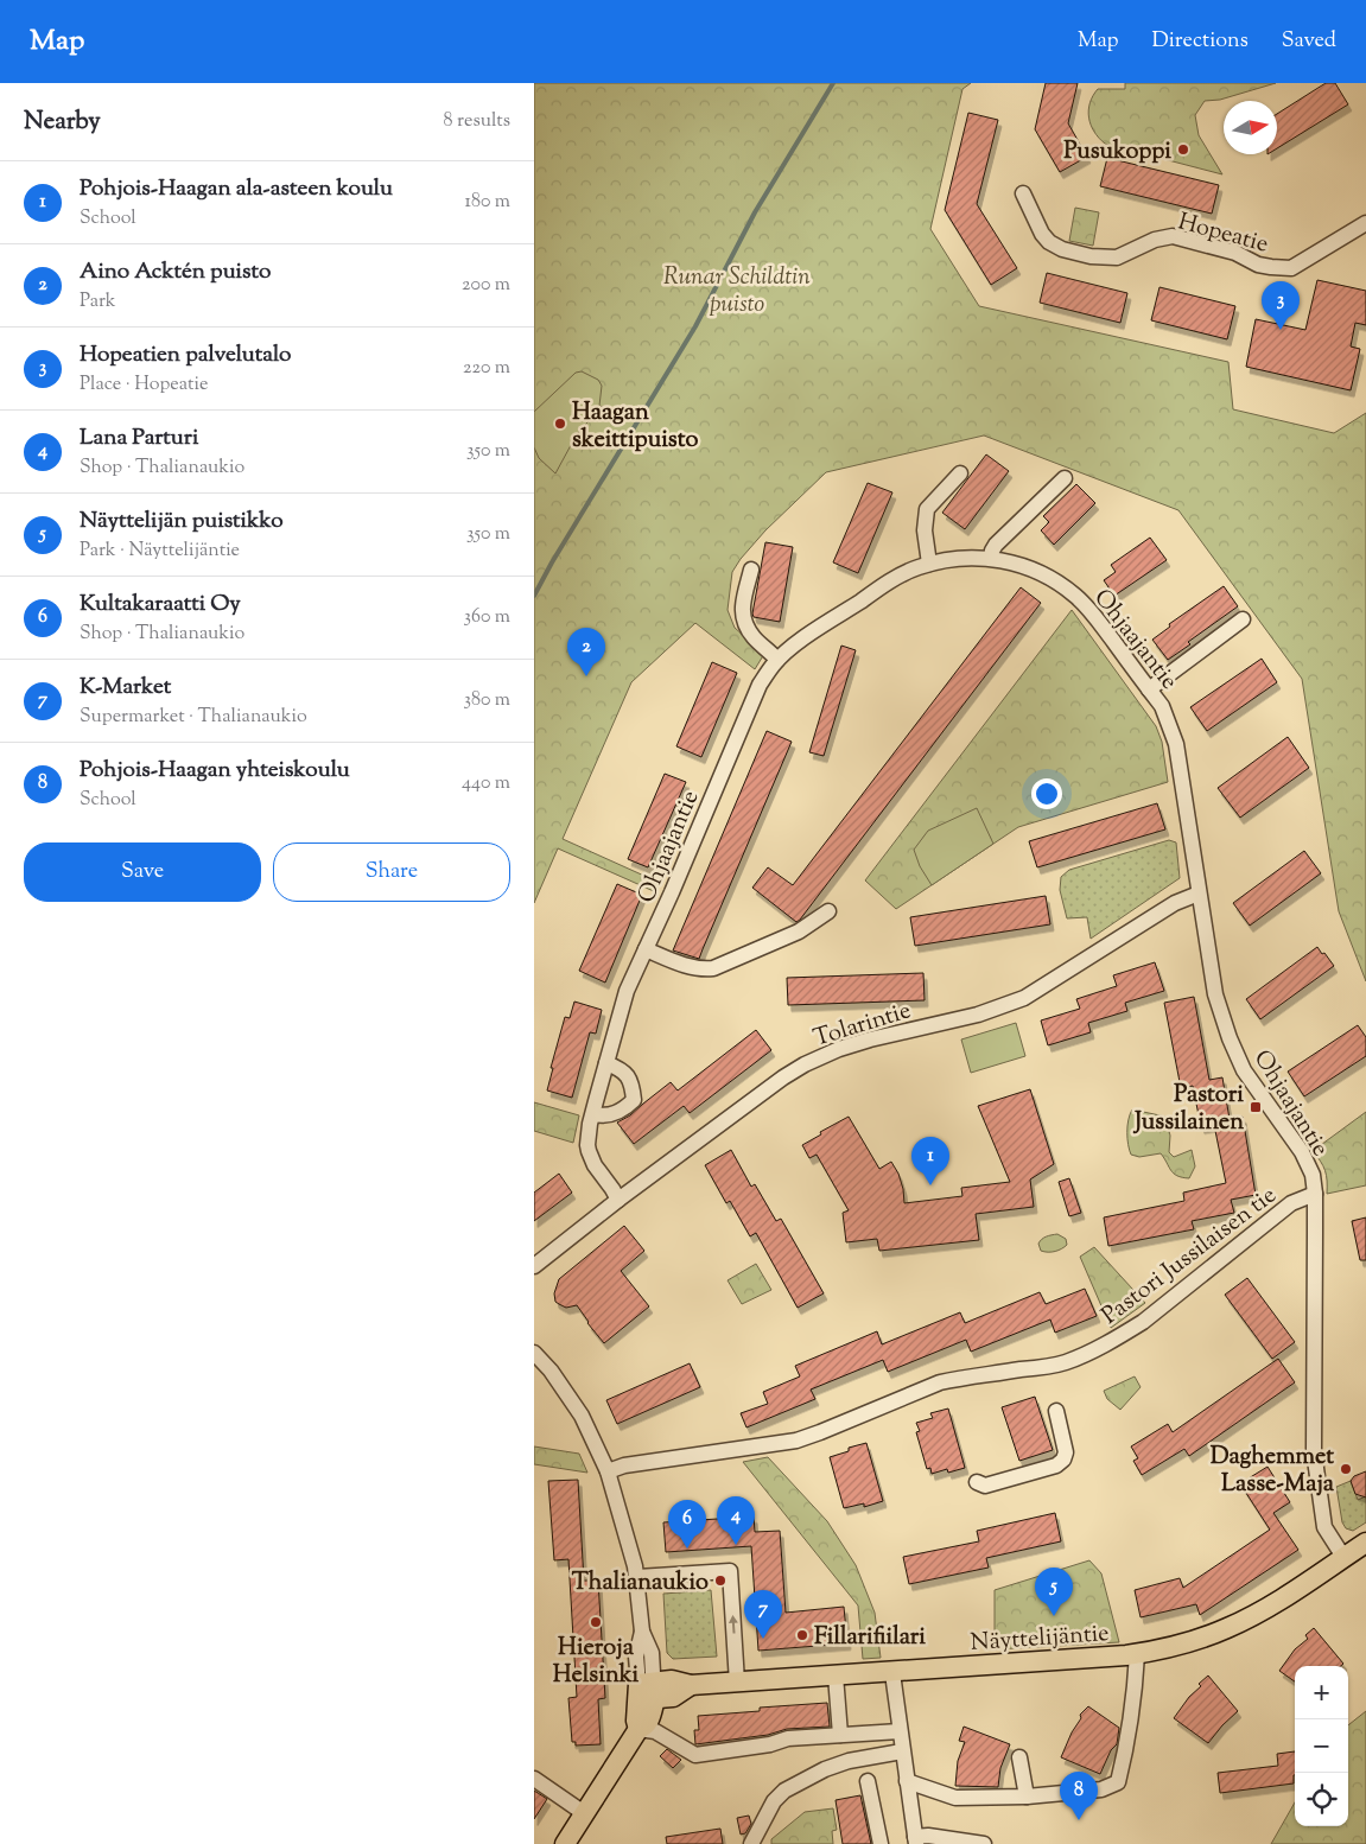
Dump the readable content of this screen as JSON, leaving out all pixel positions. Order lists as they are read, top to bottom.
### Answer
{
  "streets": {
    "main road": ["Näyttelijäntie"],
    "street": [
      "Hopeatie",
      "Ohjaajantie",
      "Tolarintie",
      "Pastori Jussilaisen tie"
    ]
  },
  "crossings": [
    ["Ohjaajantie", "Tolarintie"],
    ["Ohjaajantie", "Pastori Jussilaisen tie"],
    ["Ohjaajantie", "Näyttelijäntie"]
  ],
  "parks": ["Runar Schildtin puisto"],
  "places": {
    "other": [
      "Pusukoppi",
      "Haagan skeittipuisto",
      "Daghemmet Lasse-Maja",
      "Thalianaukio",
      "Hieroja Helsinki",
      "Fillarifiilari"
    ],
    "transit": ["Pastori Jussilainen"]
  },
  "north": "right",
  "page": {
    "header": "Map",
    "nav": ["Map", "Directions", "Saved"],
    "heading": ["Nearby", "8 results"],
    "list": [
      {
        "mark": "1",
        "name": "Pohjois-Haagan ala-asteen koulu",
        "note": "School",
        "value": "180 m"
      },
      {
        "mark": "2",
        "name": "Aino Acktén puisto",
        "note": "Park",
        "value": "200 m"
      },
      {
        "mark": "3",
        "name": "Hopeatien palvelutalo",
        "note": "Place · Hopeatie",
        "value": "220 m"
      },
      {
        "mark": "4",
        "name": "Lana Parturi",
        "note": "Shop · Thalianaukio",
        "value": "350 m"
      },
      {
        "mark": "5",
        "name": "Näyttelijän puistikko",
        "note": "Park · Näyttelijäntie",
        "value": "350 m"
      },
      {
        "mark": "6",
        "name": "Kultakaraatti Oy",
        "note": "Shop · Thalianaukio",
        "value": "360 m"
      },
      {
        "mark": "7",
        "name": "K-Market",
        "note": "Supermarket · Thalianaukio",
        "value": "380 m"
      },
      {
        "mark": "8",
        "name": "Pohjois-Haagan yhteiskoulu",
        "note": "School",
        "value": "440 m"
      }
    ],
    "pins": [
      "3",
      "2",
      "1",
      "4",
      "6",
      "5",
      "7",
      "8"
    ],
    "buttons": ["Save", "Share"],
    "map_buttons": ["+", "−"]
  }
}
